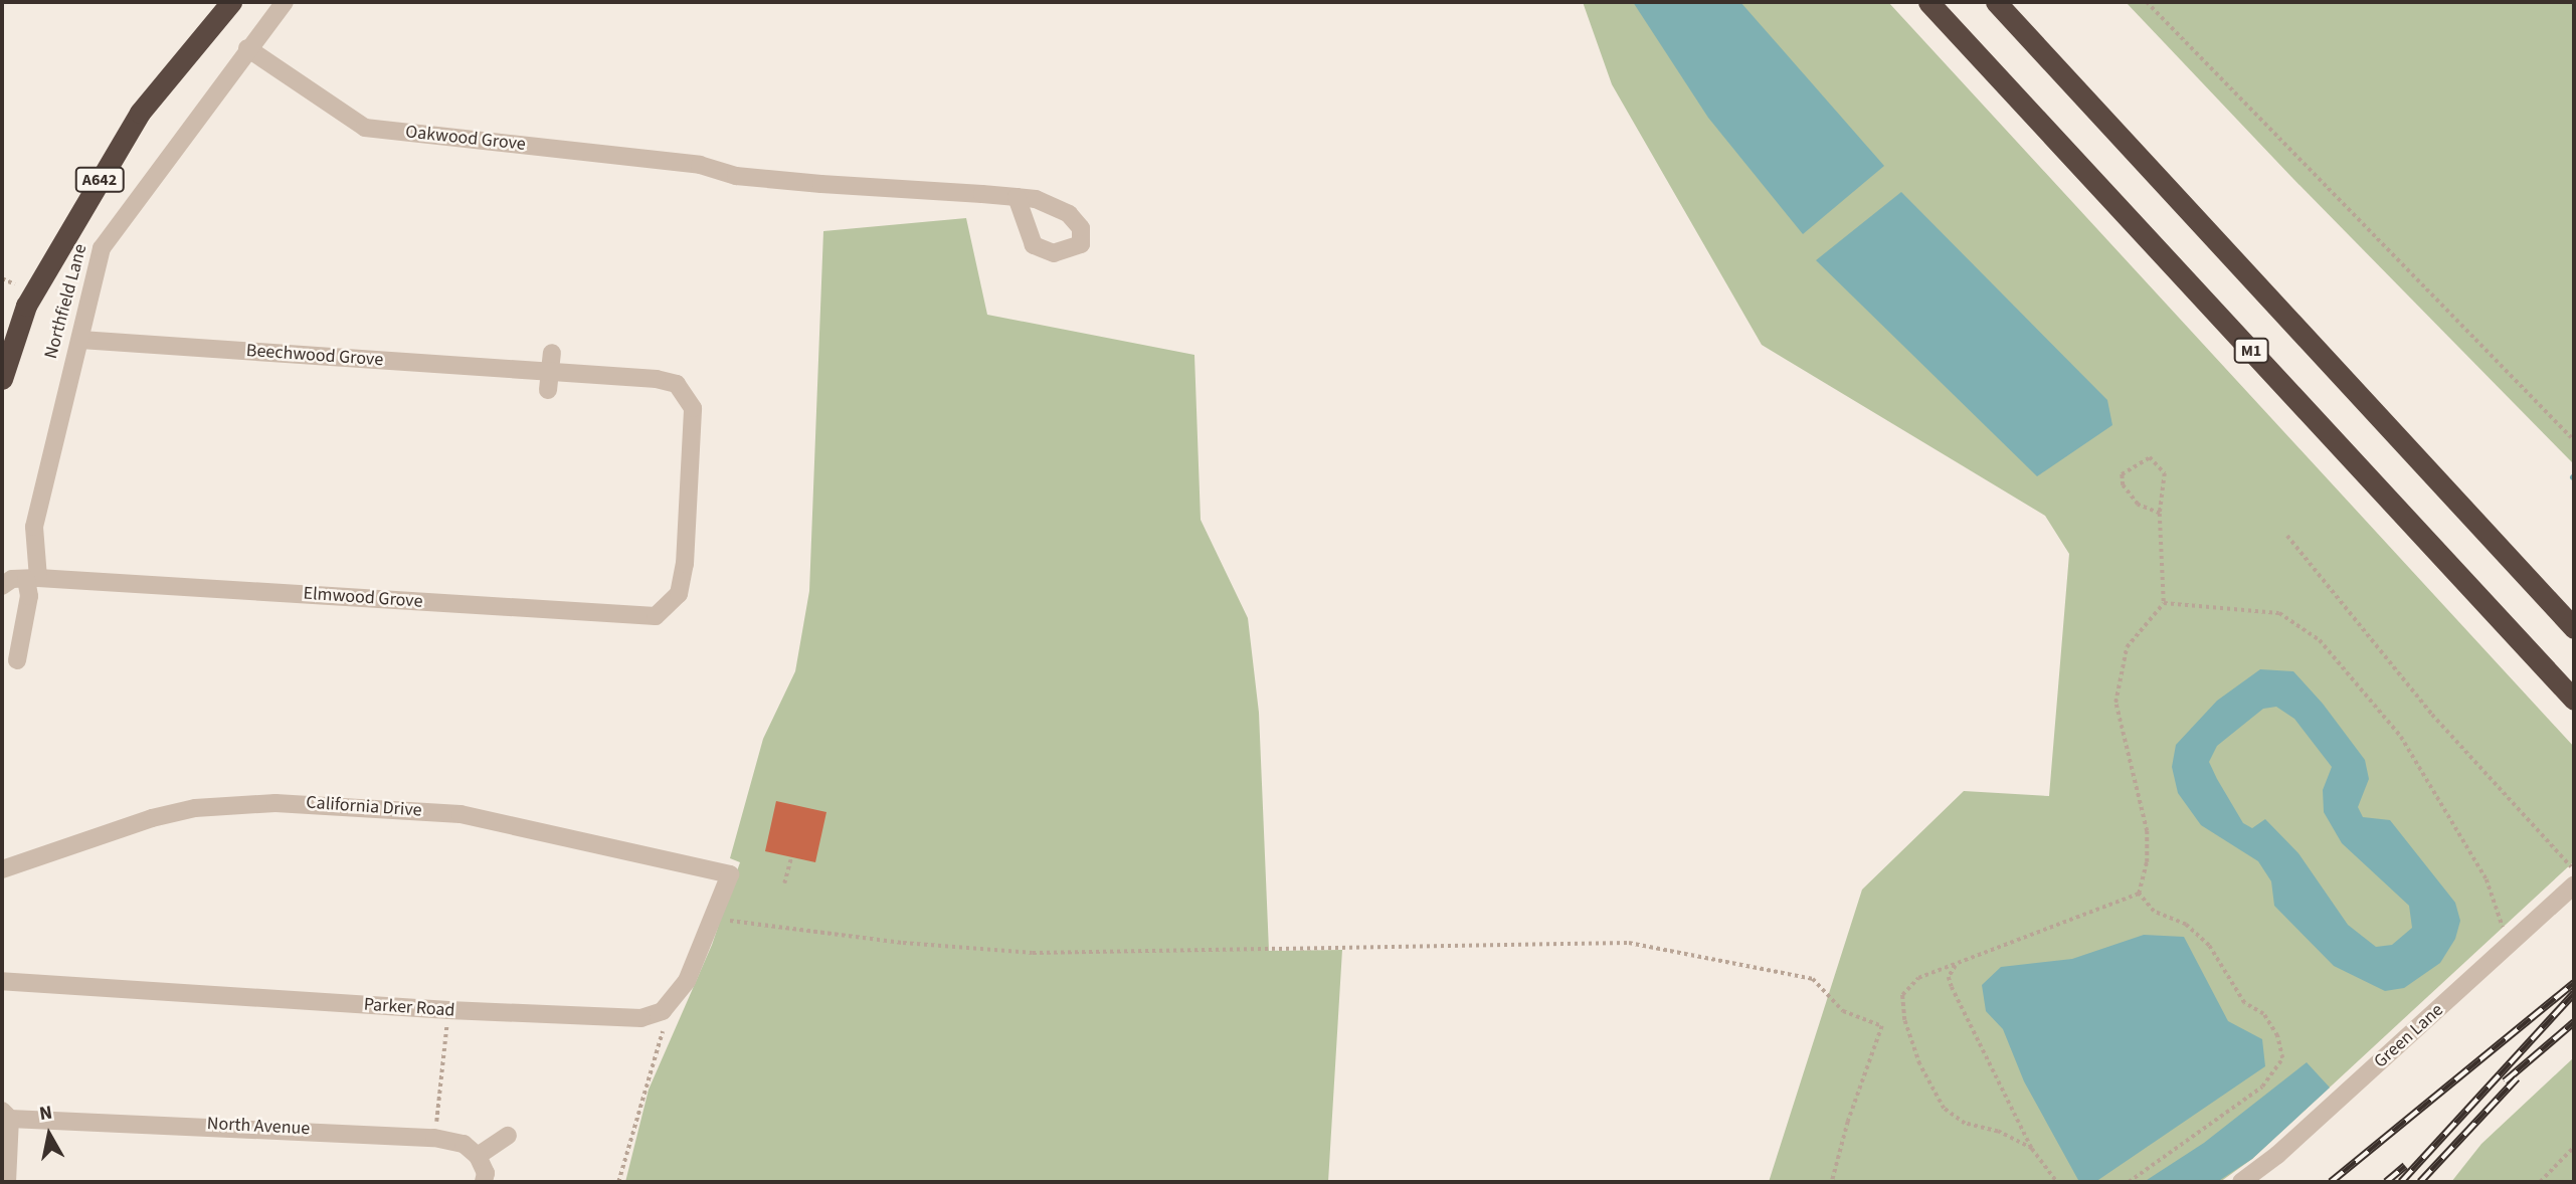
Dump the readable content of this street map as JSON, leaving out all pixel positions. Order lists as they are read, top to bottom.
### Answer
{
  "streets": {
    "highway": ["A642", "Northfield Lane", "M1"],
    "street": [
      "Oakwood Grove",
      "Beechwood Grove",
      "Elmwood Grove",
      "California Drive",
      "Parker Road",
      "Green Lane",
      "North Avenue"
    ]
  },
  "crossings": [
    ["Oakwood Grove", "Northfield Lane"],
    ["Northfield Lane", "Beechwood Grove"],
    ["Northfield Lane", "Elmwood Grove"],
    ["Beechwood Grove", "Elmwood Grove"]
  ],
  "north": "top"
}
